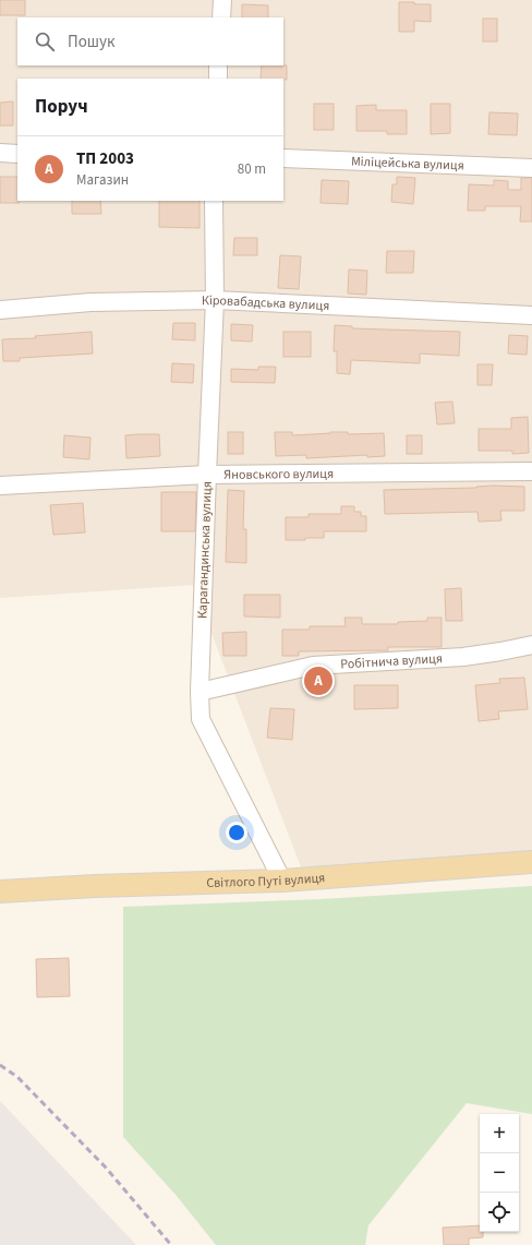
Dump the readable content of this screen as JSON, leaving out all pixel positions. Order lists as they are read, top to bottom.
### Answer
{
  "streets": {
    "main road": ["Світлого Путі вулиця"],
    "street": [
      "Міліцейська вулиця",
      "Кіровабадська вулиця",
      "Яновського вулиця",
      "Карагандинська вулиця",
      "Робітнича вулиця"
    ]
  },
  "crossings": [
    ["Кіровабадська вулиця", "Карагандинська вулиця"],
    ["Яновського вулиця", "Карагандинська вулиця"],
    ["Карагандинська вулиця", "Робітнича вулиця"],
    ["Карагандинська вулиця", "Світлого Путі вулиця"]
  ],
  "page": {
    "search": "Пошук",
    "heading": "Поруч",
    "list": [
      {
        "mark": "A",
        "name": "ТП 2003",
        "note": "Магазин",
        "value": "80 m"
      }
    ],
    "pins": "A",
    "map_buttons": ["+", "−"]
  }
}
